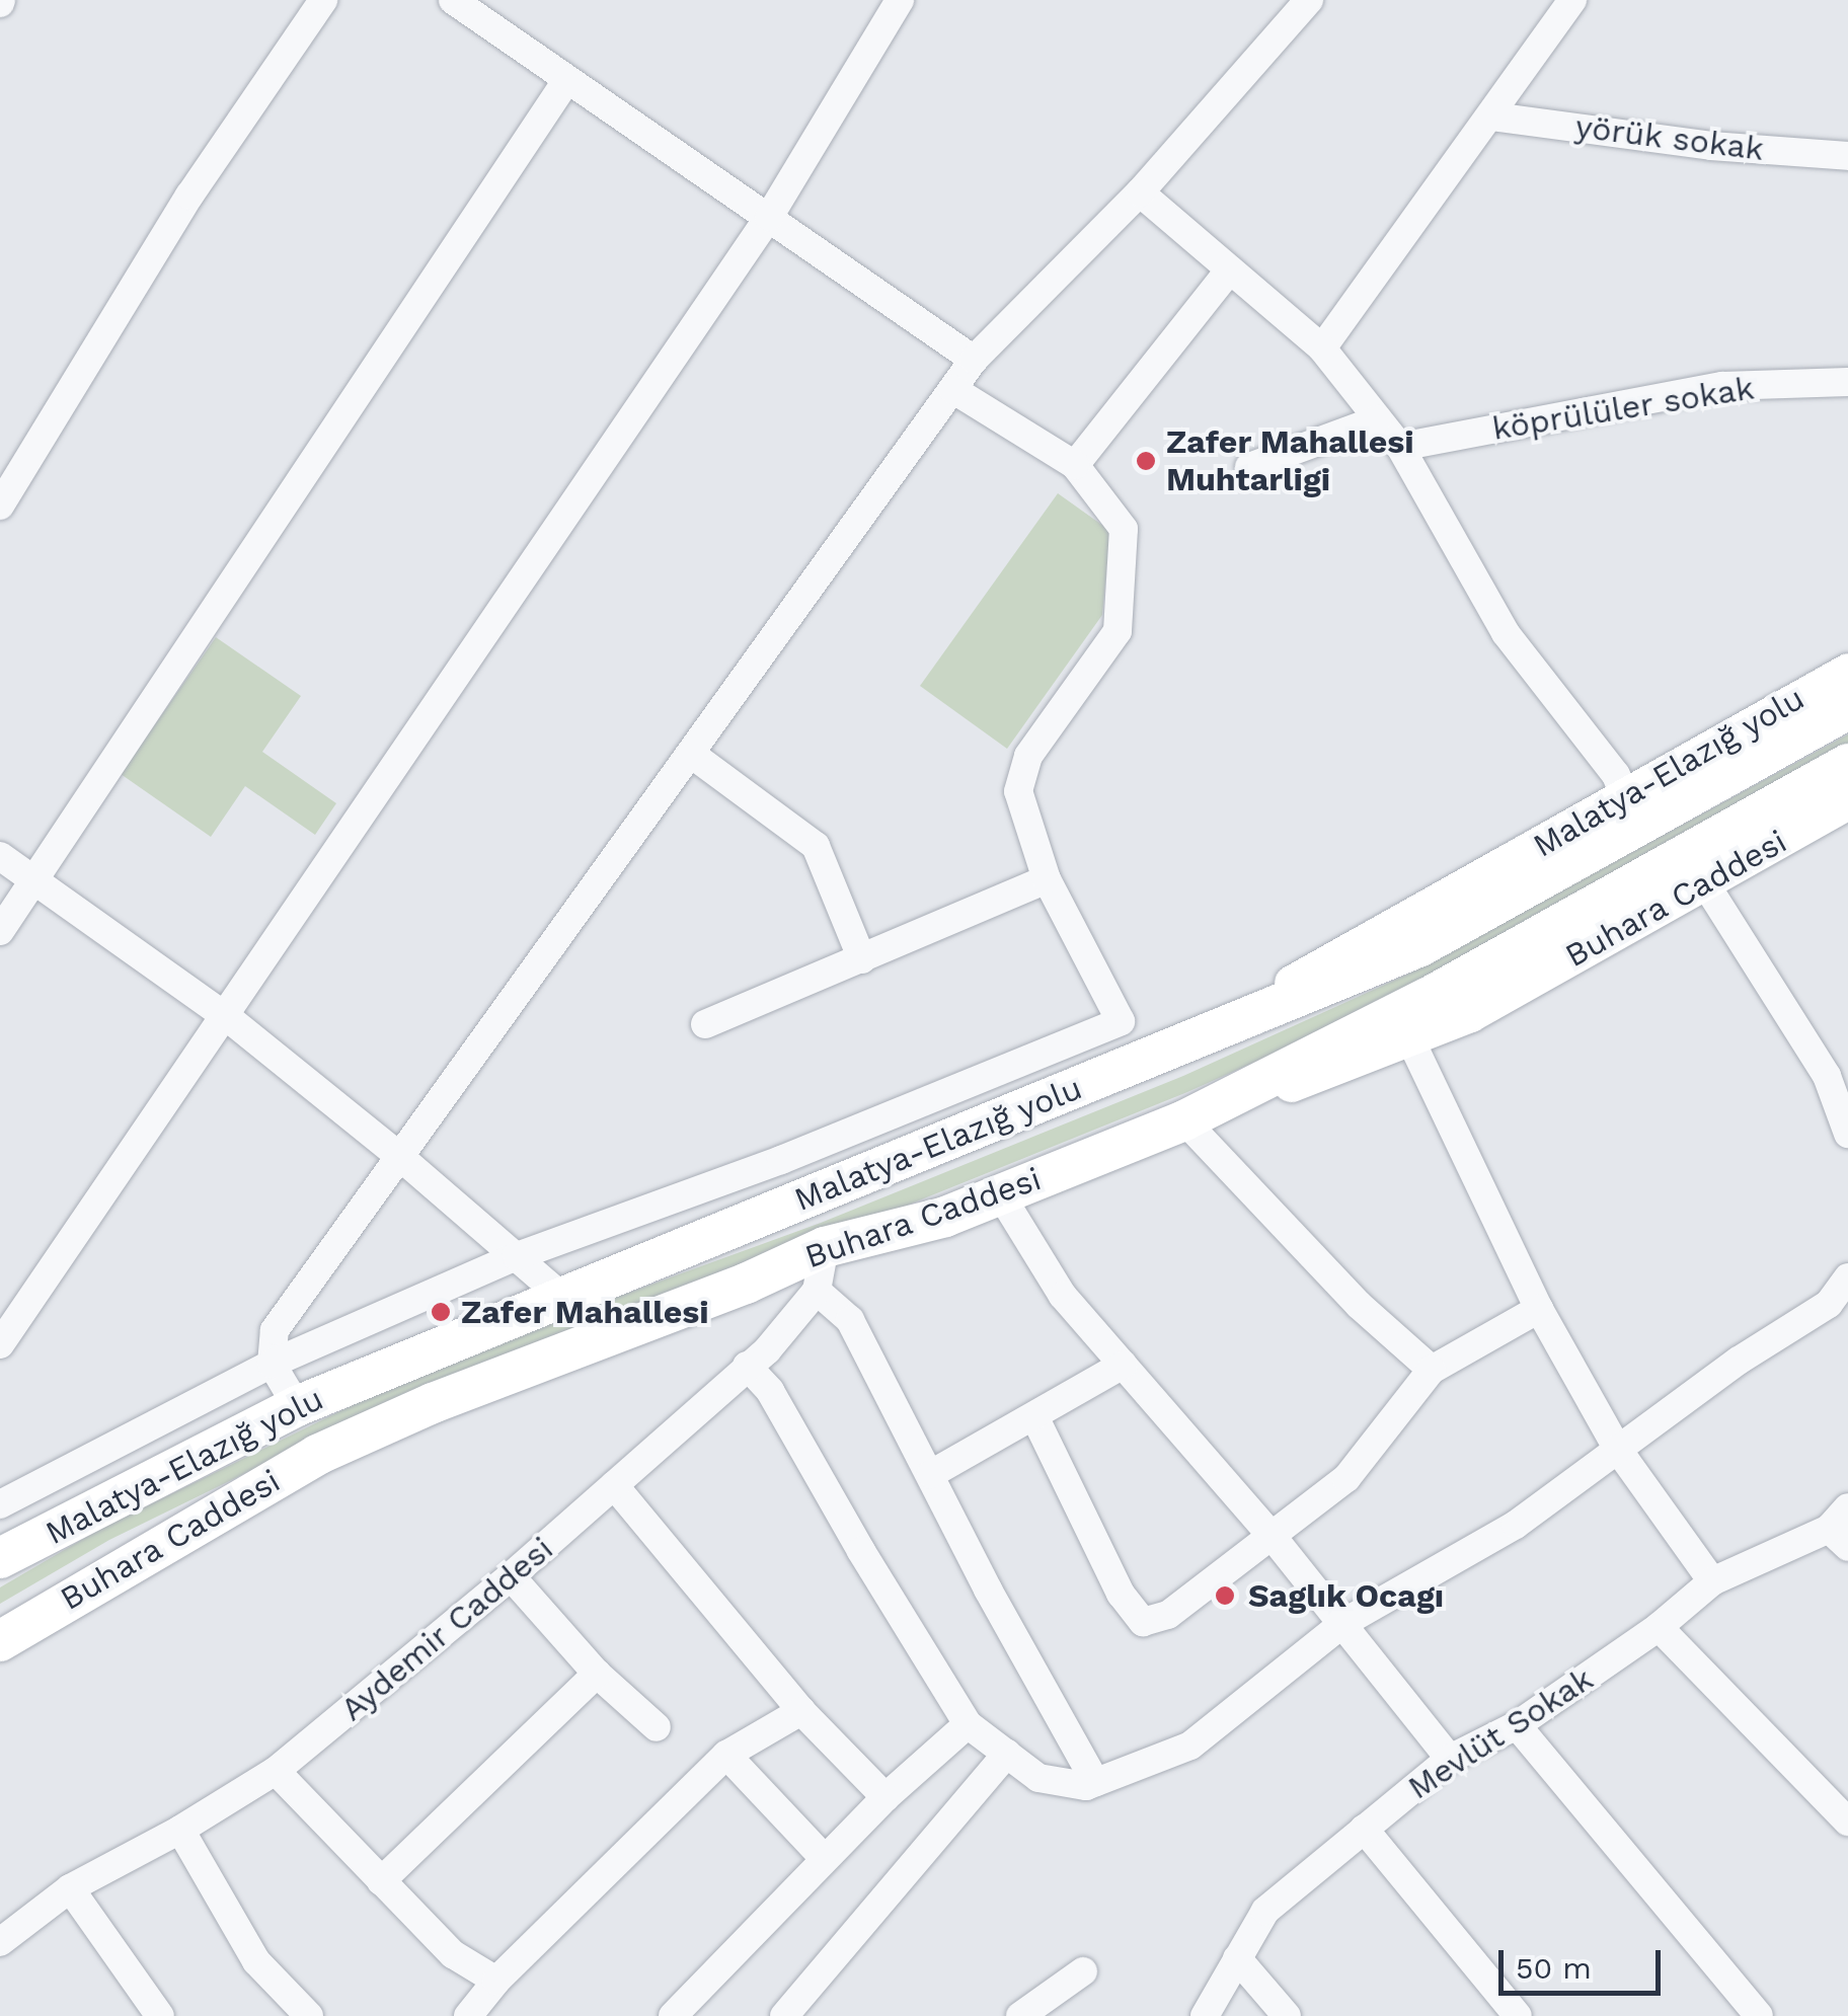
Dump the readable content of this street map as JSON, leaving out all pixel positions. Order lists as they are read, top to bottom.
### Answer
{
  "streets": {
    "highway": ["Malatya-Elazığ yolu", "Buhara Caddesi"],
    "street": [
      "yörük sokak",
      "köprülüler sokak",
      "Aydemir Caddesi",
      "Mevlüt Sokak"
    ]
  },
  "crossings": [
    ["Buhara Caddesi", "Aydemir Caddesi"]
  ],
  "places": ["Zafer Mahallesi Muhtarligi", "Zafer Mahallesi", "Saglık Ocagı"],
  "scale_bar": "50 m"
}
